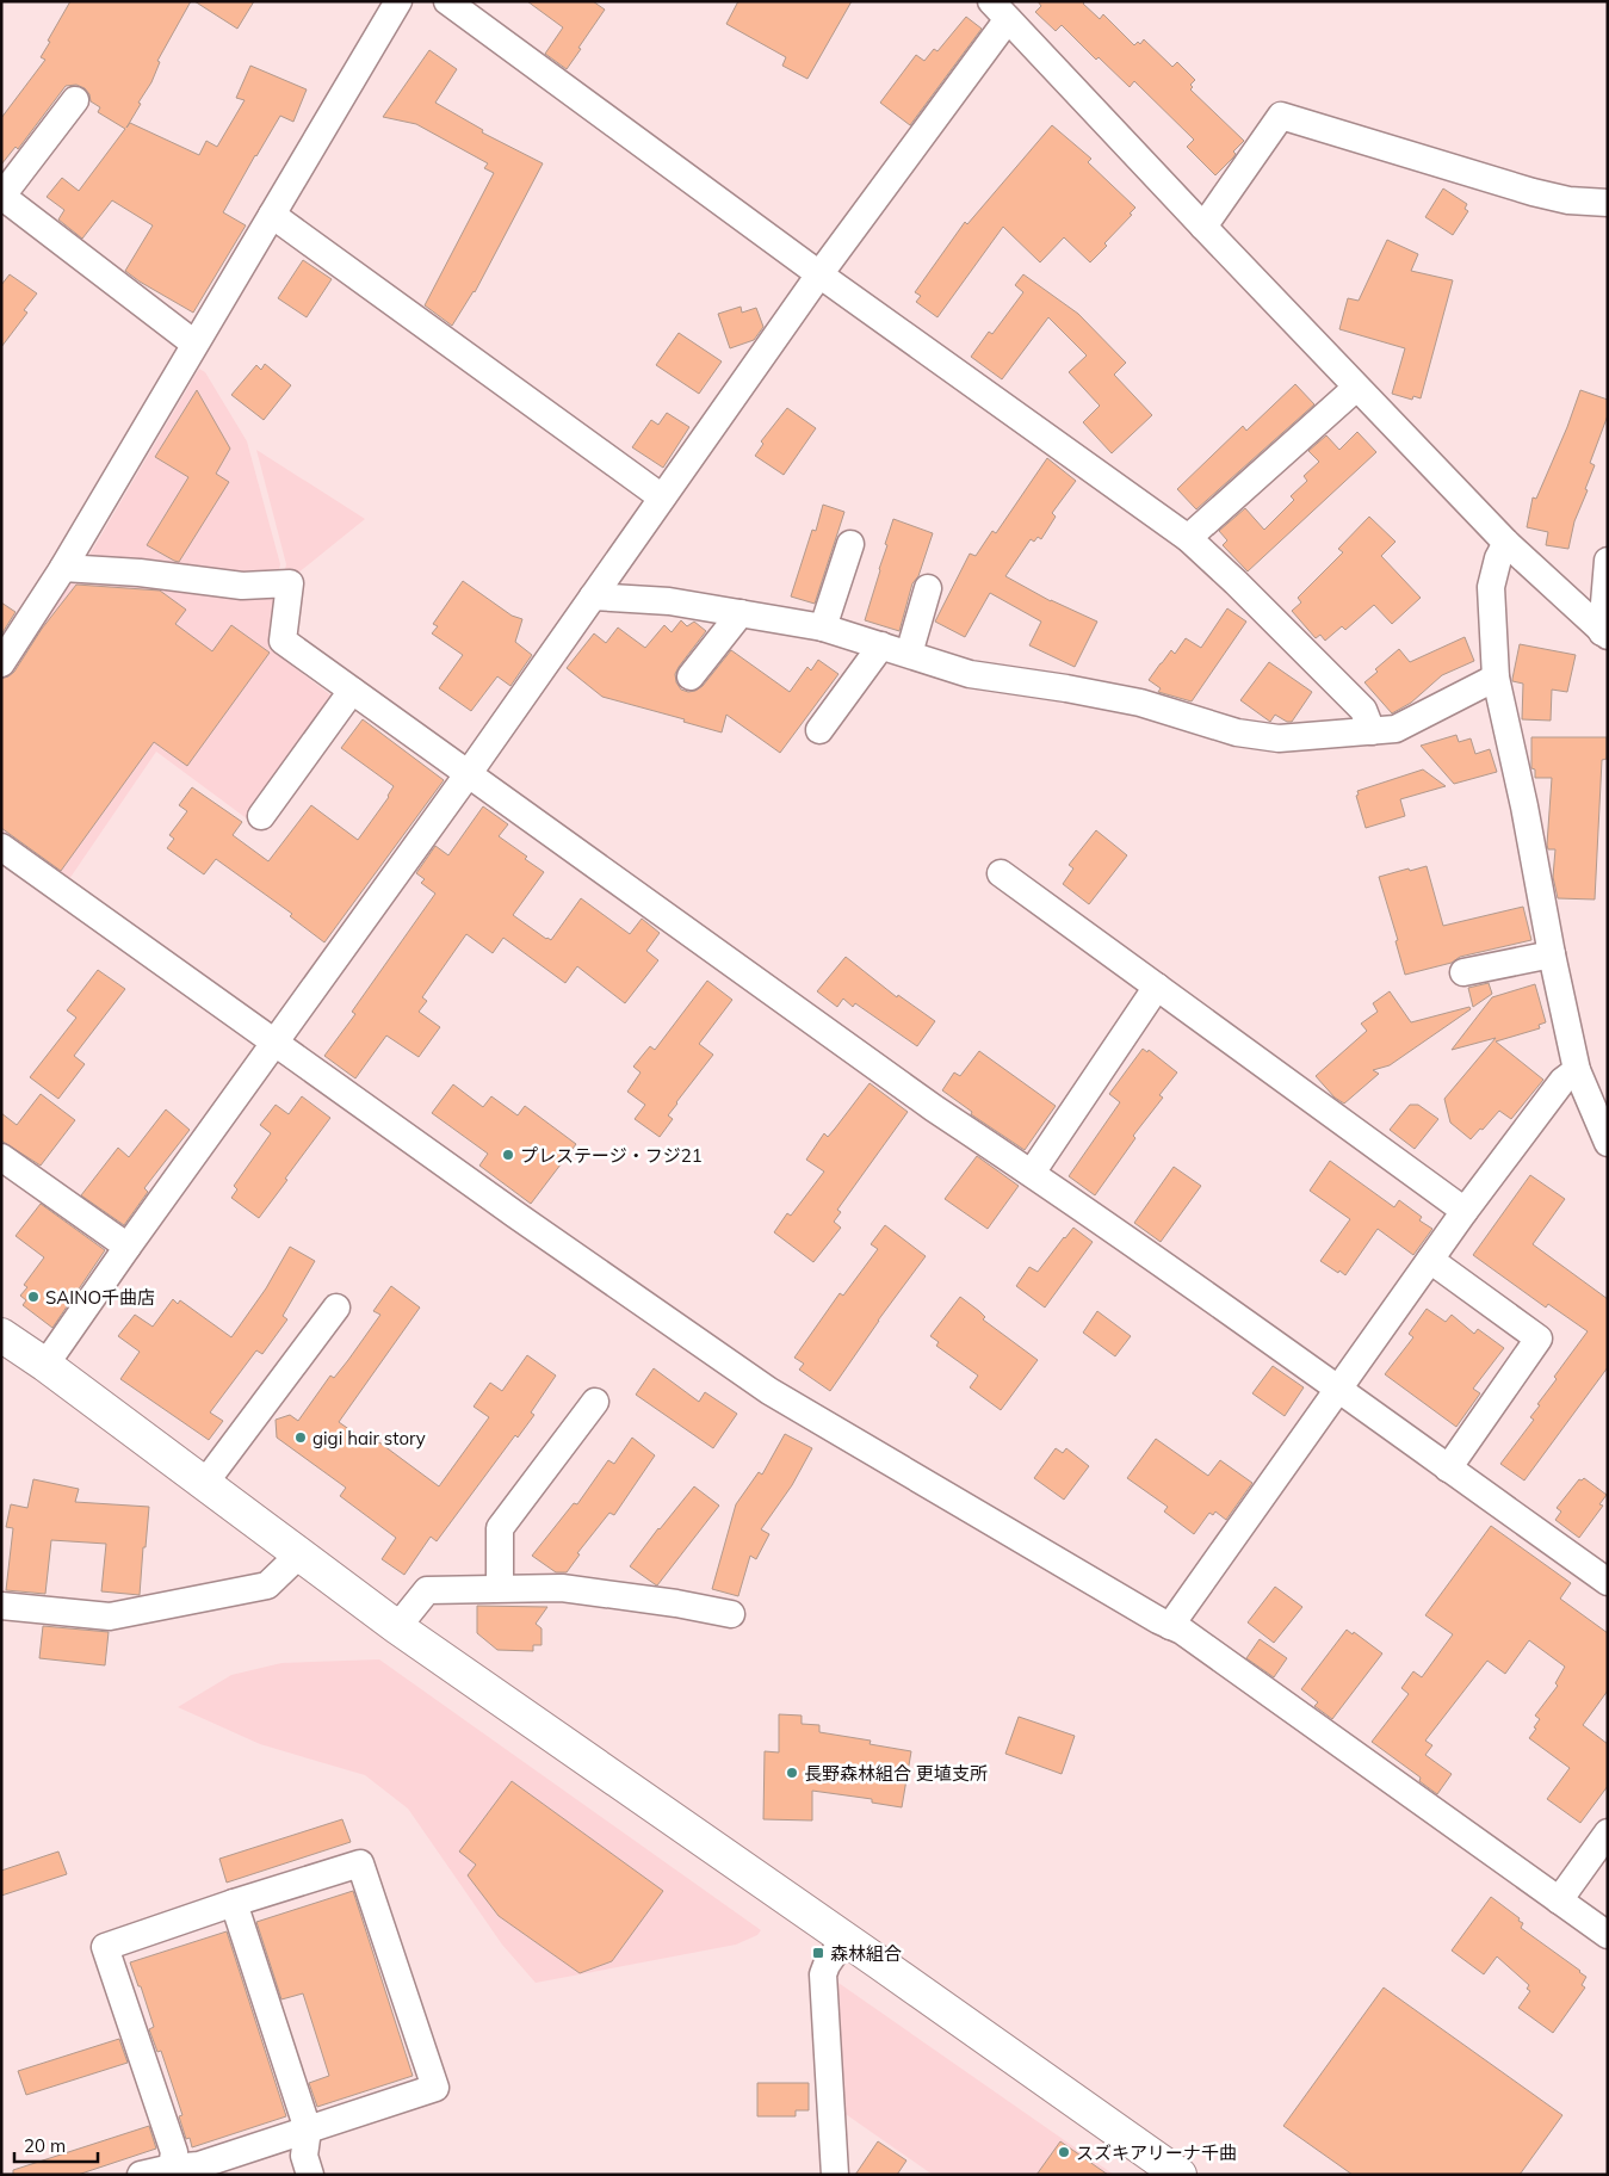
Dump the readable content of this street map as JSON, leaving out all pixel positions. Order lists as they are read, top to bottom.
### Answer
{
  "places": {
    "other": [
      "プレステージ・フジ21",
      "SAINO千曲店",
      "gigi hair story",
      "長野森林組合 更埴支所",
      "スズキアリーナ千曲"
    ],
    "transit": ["森林組合"]
  },
  "scale_bar": "20 m"
}
